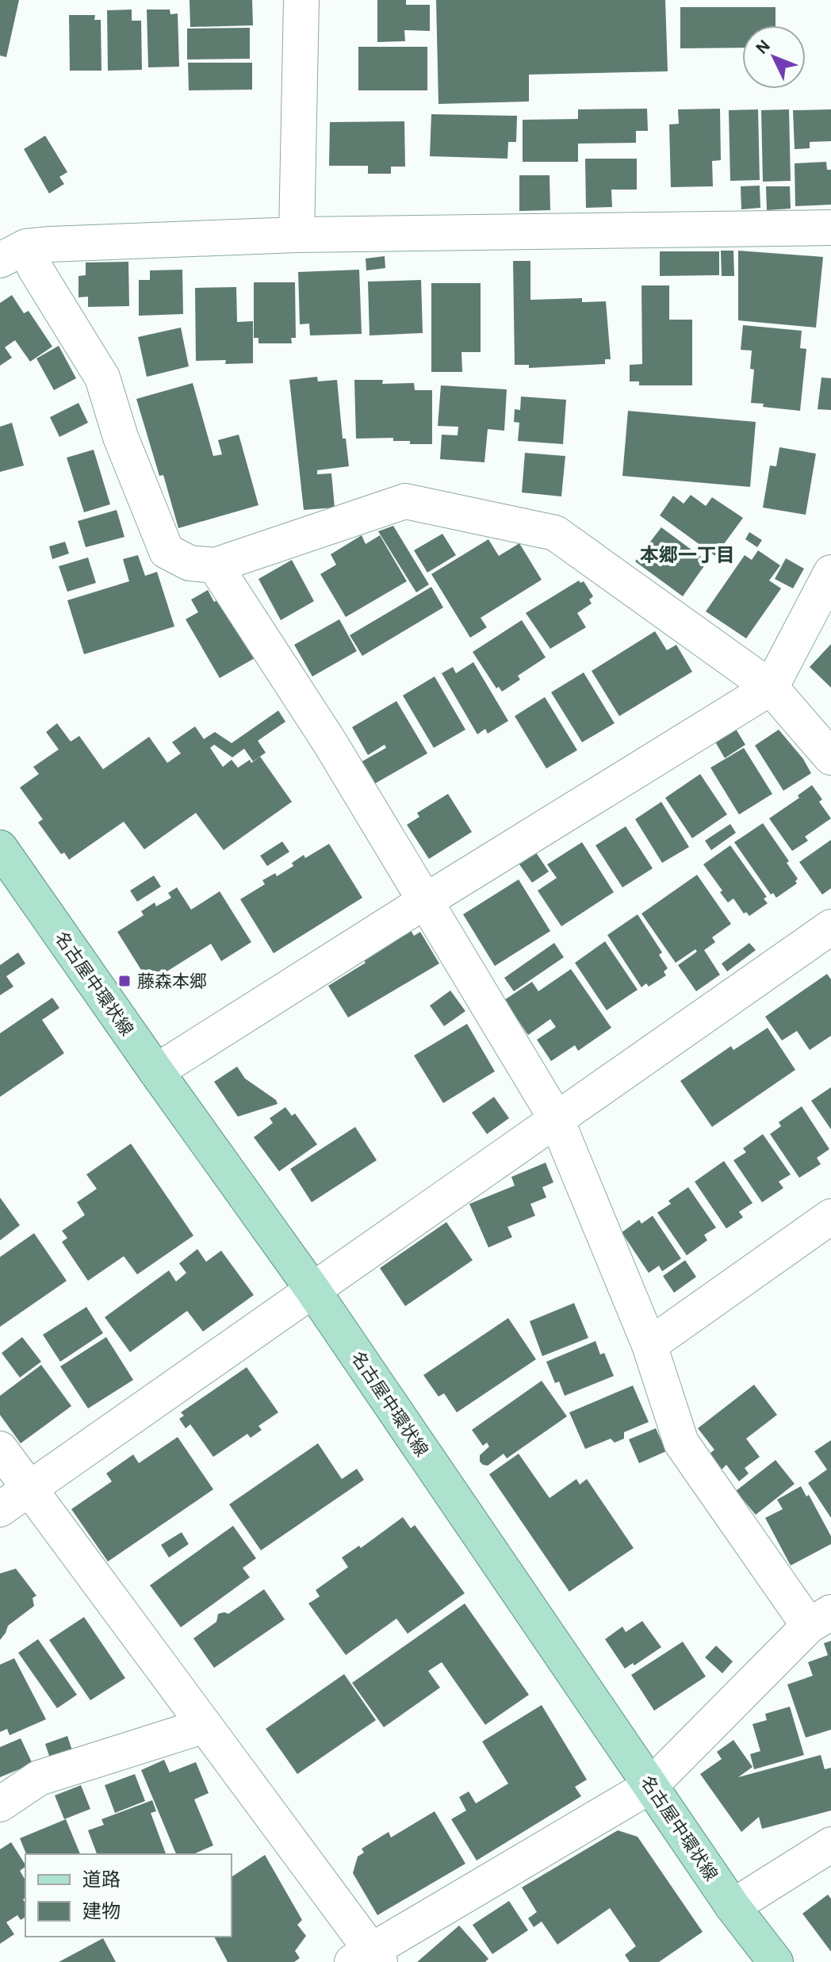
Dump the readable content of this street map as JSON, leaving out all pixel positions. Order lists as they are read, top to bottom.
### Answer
{
  "streets": {
    "main road": ["名古屋中環状線"]
  },
  "districts": ["本郷一丁目"],
  "places": {
    "transit": ["藤森本郷"]
  },
  "legend": ["道路", "建物"],
  "north": "top left"
}
